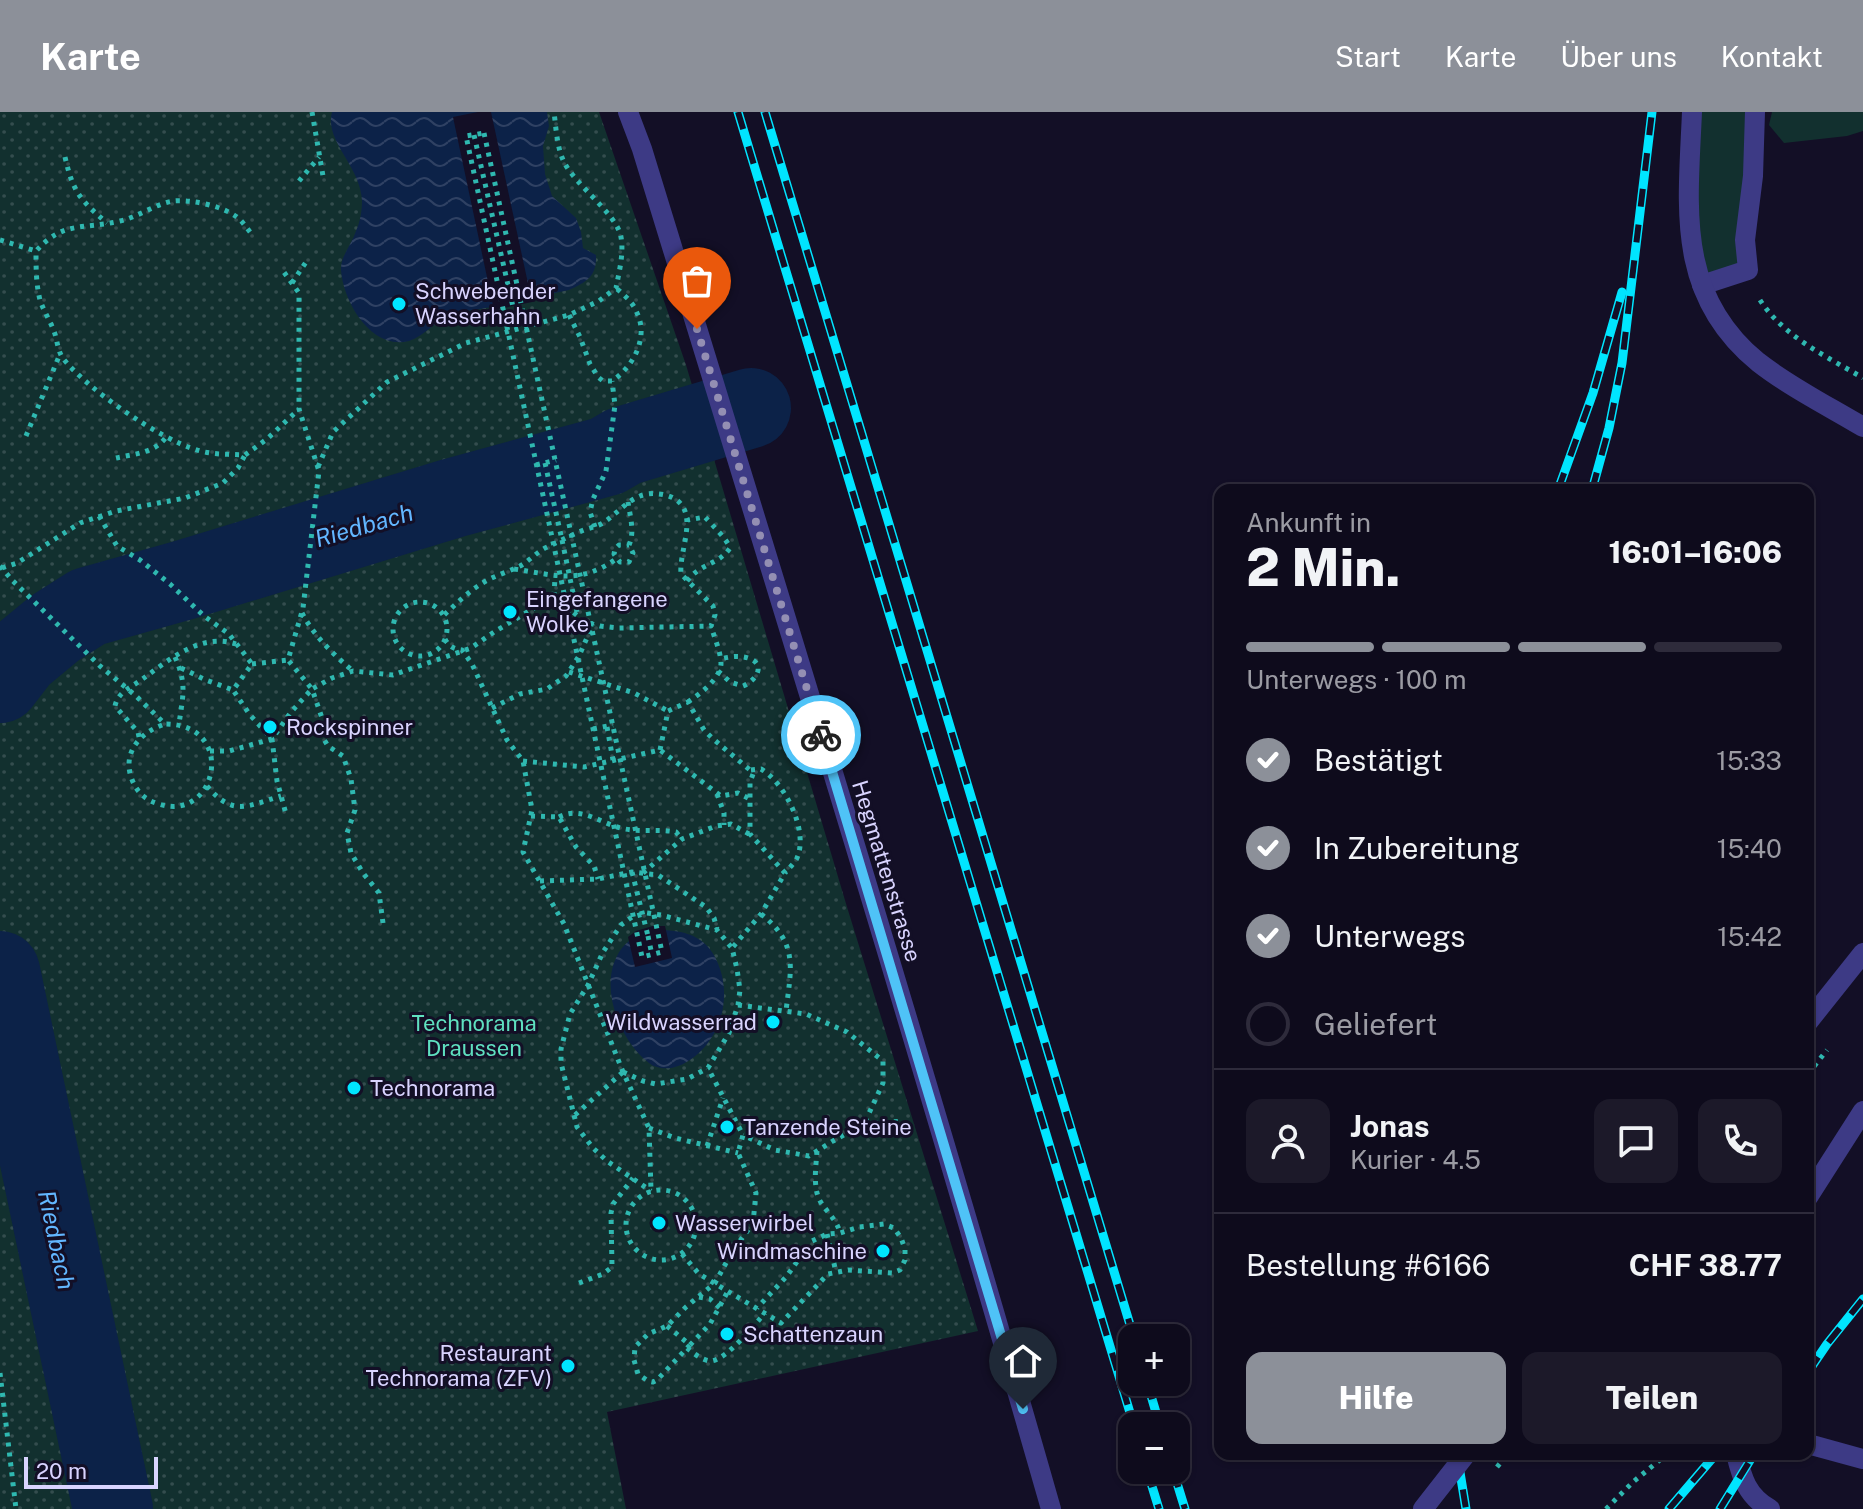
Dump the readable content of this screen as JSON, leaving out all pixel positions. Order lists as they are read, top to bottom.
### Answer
{
  "streets": {
    "street": ["Hegmattenstrasse"]
  },
  "water": ["Riedbach"],
  "parks": ["Technorama Draussen"],
  "places": [
    "Schwebender Wasserhahn",
    "Eingefangene Wolke",
    "Rockspinner",
    "Wildwasserrad",
    "Technorama",
    "Tanzende Steine",
    "Wasserwirbel",
    "Windmaschine",
    "Schattenzaun",
    "Restaurant Technorama (ZFV)"
  ],
  "scale_bar": "20 m",
  "page": {
    "header": "Karte",
    "nav": [
      "Start",
      "Karte",
      "Über uns",
      "Kontakt"
    ],
    "heading": ["2 Min.", "Ankunft in", "16:01–16:06"],
    "panel": [
      "Jonas",
      "Kurier · 4.5",
      "Bestellung #6166",
      "CHF 38.77"
    ],
    "bar": "Unterwegs · 100 m",
    "list": [
      ["Bestätigt", "15:33"],
      ["In Zubereitung", "15:40"],
      ["Unterwegs", "15:42"],
      "Geliefert"
    ],
    "map_buttons": ["+", "−"],
    "buttons": ["Hilfe", "Teilen"],
    "scale": "20 m"
  }
}
